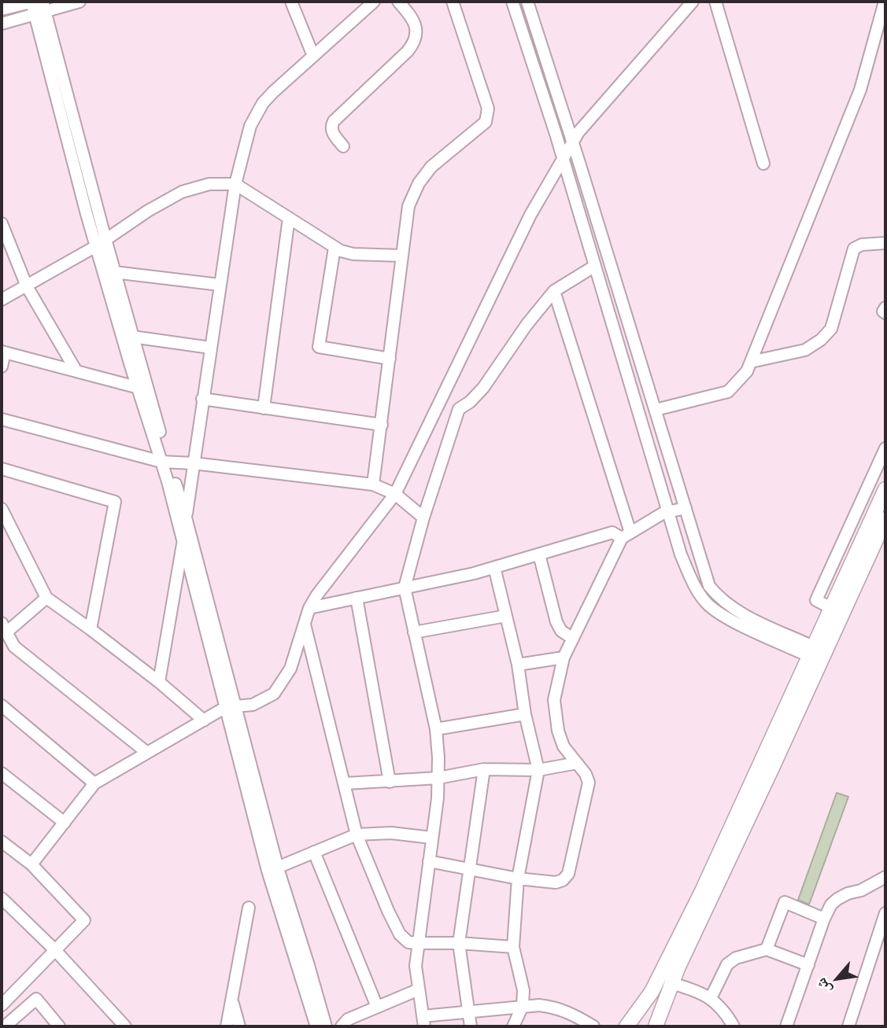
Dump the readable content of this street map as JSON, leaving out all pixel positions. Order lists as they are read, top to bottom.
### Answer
{
  "north": "bottom left"
}
